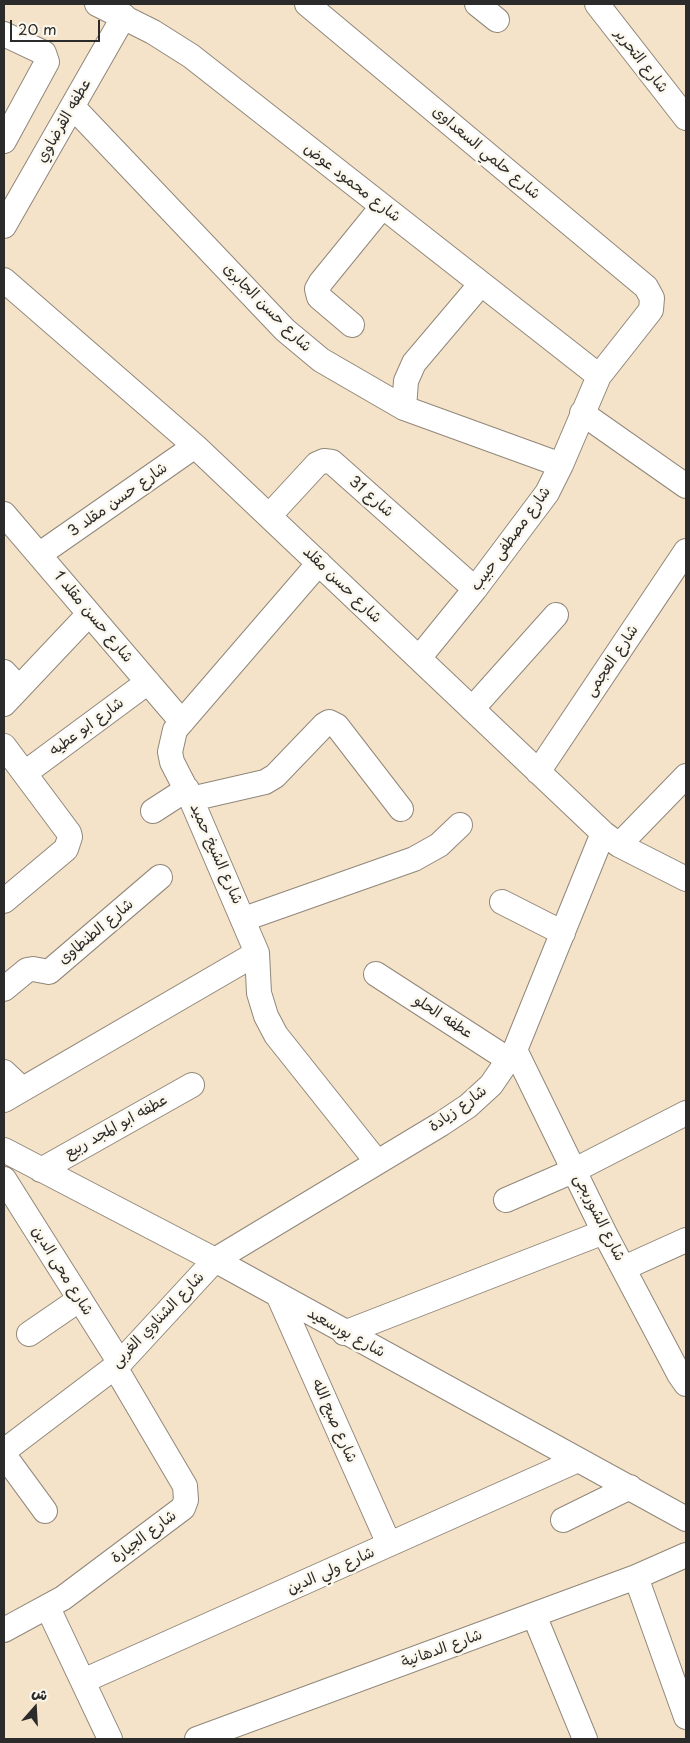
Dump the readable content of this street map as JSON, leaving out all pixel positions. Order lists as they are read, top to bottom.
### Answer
{
  "streets": {
    "street": [
      "شارع التحرير",
      "عطفه القرضاوي",
      "شارع حلمي السعداوى",
      "شارع محمود عوض",
      "شارع حسن الجابرى",
      "شارع 31",
      "شارع حسن مقلد 3",
      "شارع مصطفى حبيب",
      "شارع حسن مقلد",
      "شارع حسن مقلد 1",
      "شارع العجمى",
      "شارع ابو عطيه",
      "شارع الشيخ حميد",
      "شارع الطنطاوى",
      "عطفه الحلو",
      "شارع زيادة",
      "عطفه ابو المجد ربيع",
      "شارع الشوربجى",
      "شارع محى الدين",
      "شارع الشناوي الغربى",
      "شارع بورسعيد",
      "شارع صبح الله",
      "شارع الجيارة",
      "شارع ولي الدين",
      "شارع الدهانية"
    ]
  },
  "crossings": [
    ["عطفه القرضاوي", "شارع محمود عوض"],
    ["عطفه القرضاوي", "شارع حسن الجابرى"],
    ["شارع حلمي السعداوى", "شارع مصطفى حبيب"],
    ["شارع محمود عوض", "شارع مصطفى حبيب"],
    ["شارع حسن الجابرى", "شارع مصطفى حبيب"],
    ["شارع 31", "شارع مصطفى حبيب"],
    ["شارع 31", "شارع حسن مقلد"],
    ["شارع حسن مقلد 3", "شارع حسن مقلد"],
    ["شارع حسن مقلد 3", "شارع حسن مقلد 1"],
    ["شارع مصطفى حبيب", "شارع حسن مقلد"],
    ["شارع حسن مقلد", "شارع العجمى"],
    ["شارع حسن مقلد", "شارع الشيخ حميد"],
    ["شارع حسن مقلد", "شارع زيادة"],
    ["شارع حسن مقلد 1", "شارع ابو عطيه"],
    ["شارع حسن مقلد 1", "شارع الشيخ حميد"],
    ["شارع الشيخ حميد", "شارع زيادة"],
    ["عطفه الحلو", "شارع زيادة"],
    ["عطفه الحلو", "شارع الشوربجى"],
    ["شارع زيادة", "شارع الشوربجى"],
    ["شارع زيادة", "شارع الشناوي الغربى"],
    ["شارع زيادة", "شارع بورسعيد"],
    ["عطفه ابو المجد ربيع", "شارع بورسعيد"],
    ["شارع محى الدين", "شارع الشناوي الغربى"],
    ["شارع محى الدين", "شارع الجيارة"],
    ["شارع الشناوي الغربى", "شارع بورسعيد"],
    ["شارع الشناوي الغربى", "شارع الجيارة"],
    ["شارع بورسعيد", "شارع صبح الله"],
    ["شارع بورسعيد", "شارع ولي الدين"],
    ["شارع صبح الله", "شارع ولي الدين"]
  ],
  "scale_bar": "20 m",
  "north": "top"
}
